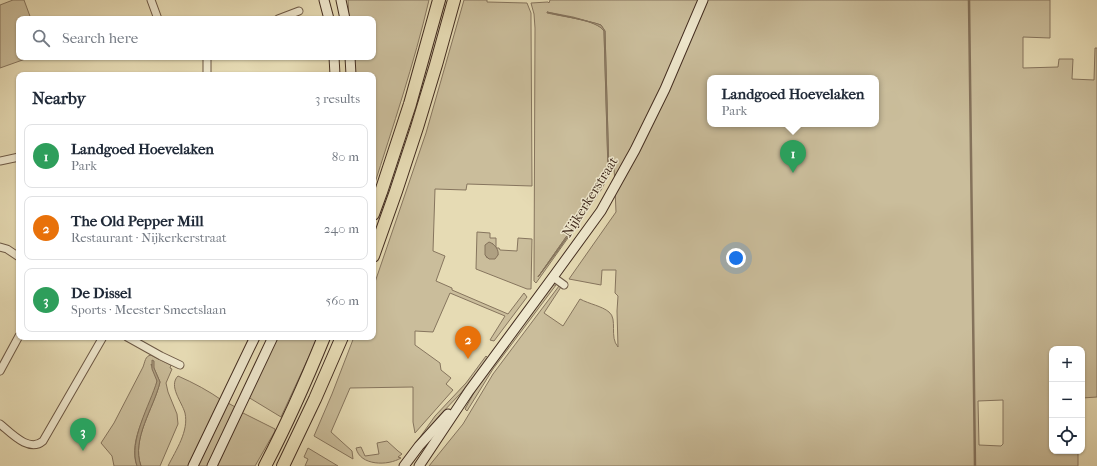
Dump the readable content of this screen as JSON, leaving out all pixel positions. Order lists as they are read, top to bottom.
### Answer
{
  "streets": {
    "main road": ["Nijkerkerstraat"]
  },
  "page": {
    "search": "Search here",
    "heading": ["Nearby", "3 results"],
    "popup": ["Landgoed Hoevelaken", "Park"],
    "list": [
      {
        "mark": "1",
        "name": "Landgoed Hoevelaken",
        "note": "Park",
        "value": "80 m"
      },
      {
        "mark": "2",
        "name": "The Old Pepper Mill",
        "note": "Restaurant · Nijkerkerstraat",
        "value": "240 m"
      },
      {
        "mark": "3",
        "name": "De Dissel",
        "note": "Sports · Meester Smeetslaan",
        "value": "560 m"
      }
    ],
    "pins": ["1", "2", "3"],
    "map_buttons": ["+", "−"]
  }
}
